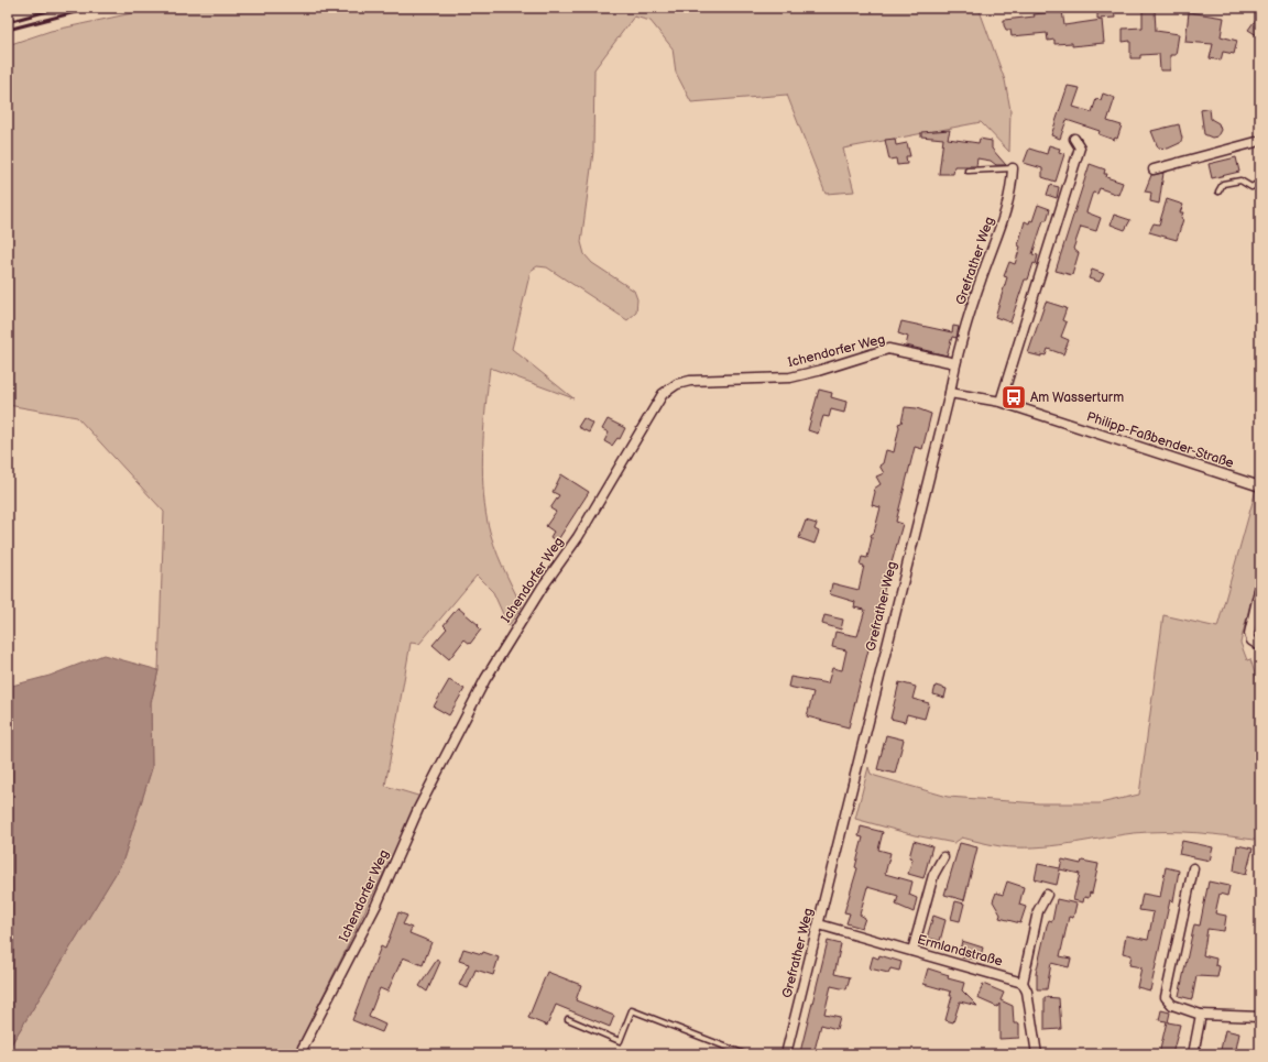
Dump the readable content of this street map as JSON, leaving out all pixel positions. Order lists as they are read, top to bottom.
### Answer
{
  "streets": {
    "street": [
      "Grefrather Weg",
      "Ichendorfer Weg",
      "Philipp-Faßbender-Straße",
      "Ermlandstraße"
    ]
  },
  "crossings": [
    ["Grefrather Weg", "Ichendorfer Weg"],
    ["Grefrather Weg", "Philipp-Faßbender-Straße"],
    ["Grefrather Weg", "Ermlandstraße"]
  ],
  "places": {
    "bus stop": ["Am Wasserturm"]
  }
}
